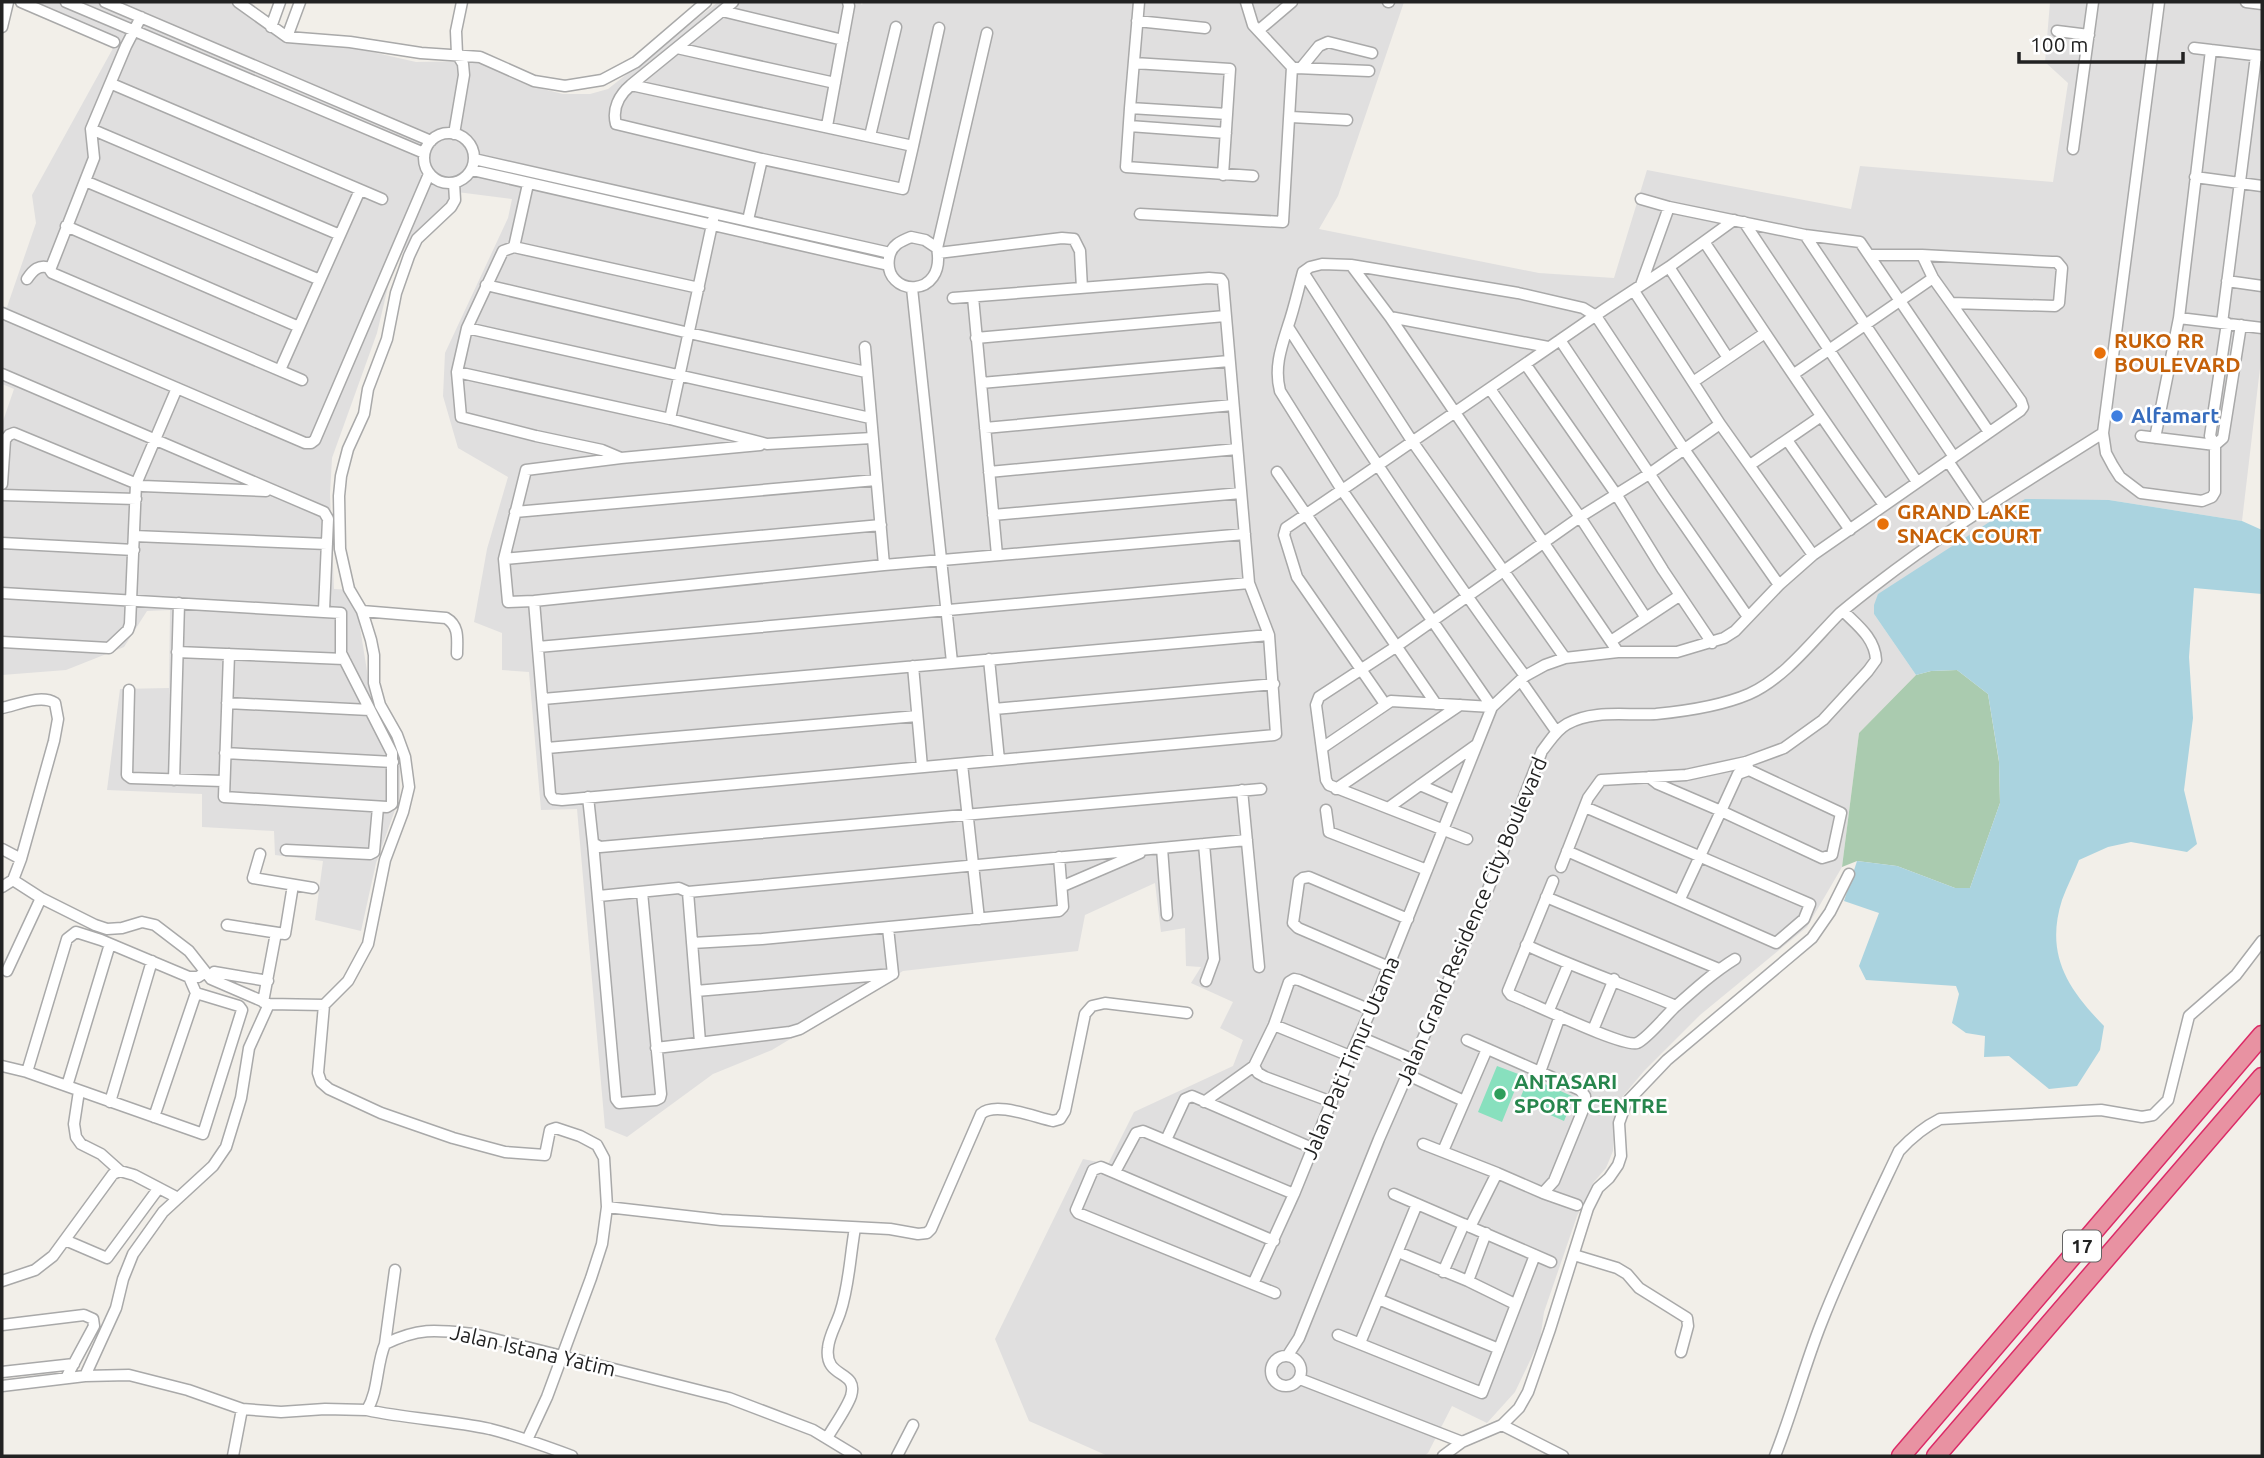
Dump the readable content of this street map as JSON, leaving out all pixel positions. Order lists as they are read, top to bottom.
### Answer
{
  "streets": {
    "highway": ["17"],
    "street": ["Jalan Grand Residence City Boulevard", "Jalan Pati Timur Utama", "Jalan Istana Yatim"]
  },
  "places": [
    "RUKO RR BOULEVARD",
    "Alfamart",
    "GRAND LAKE SNACK COURT",
    "ANTASARI SPORT CENTRE"
  ],
  "scale_bar": "100 m"
}
